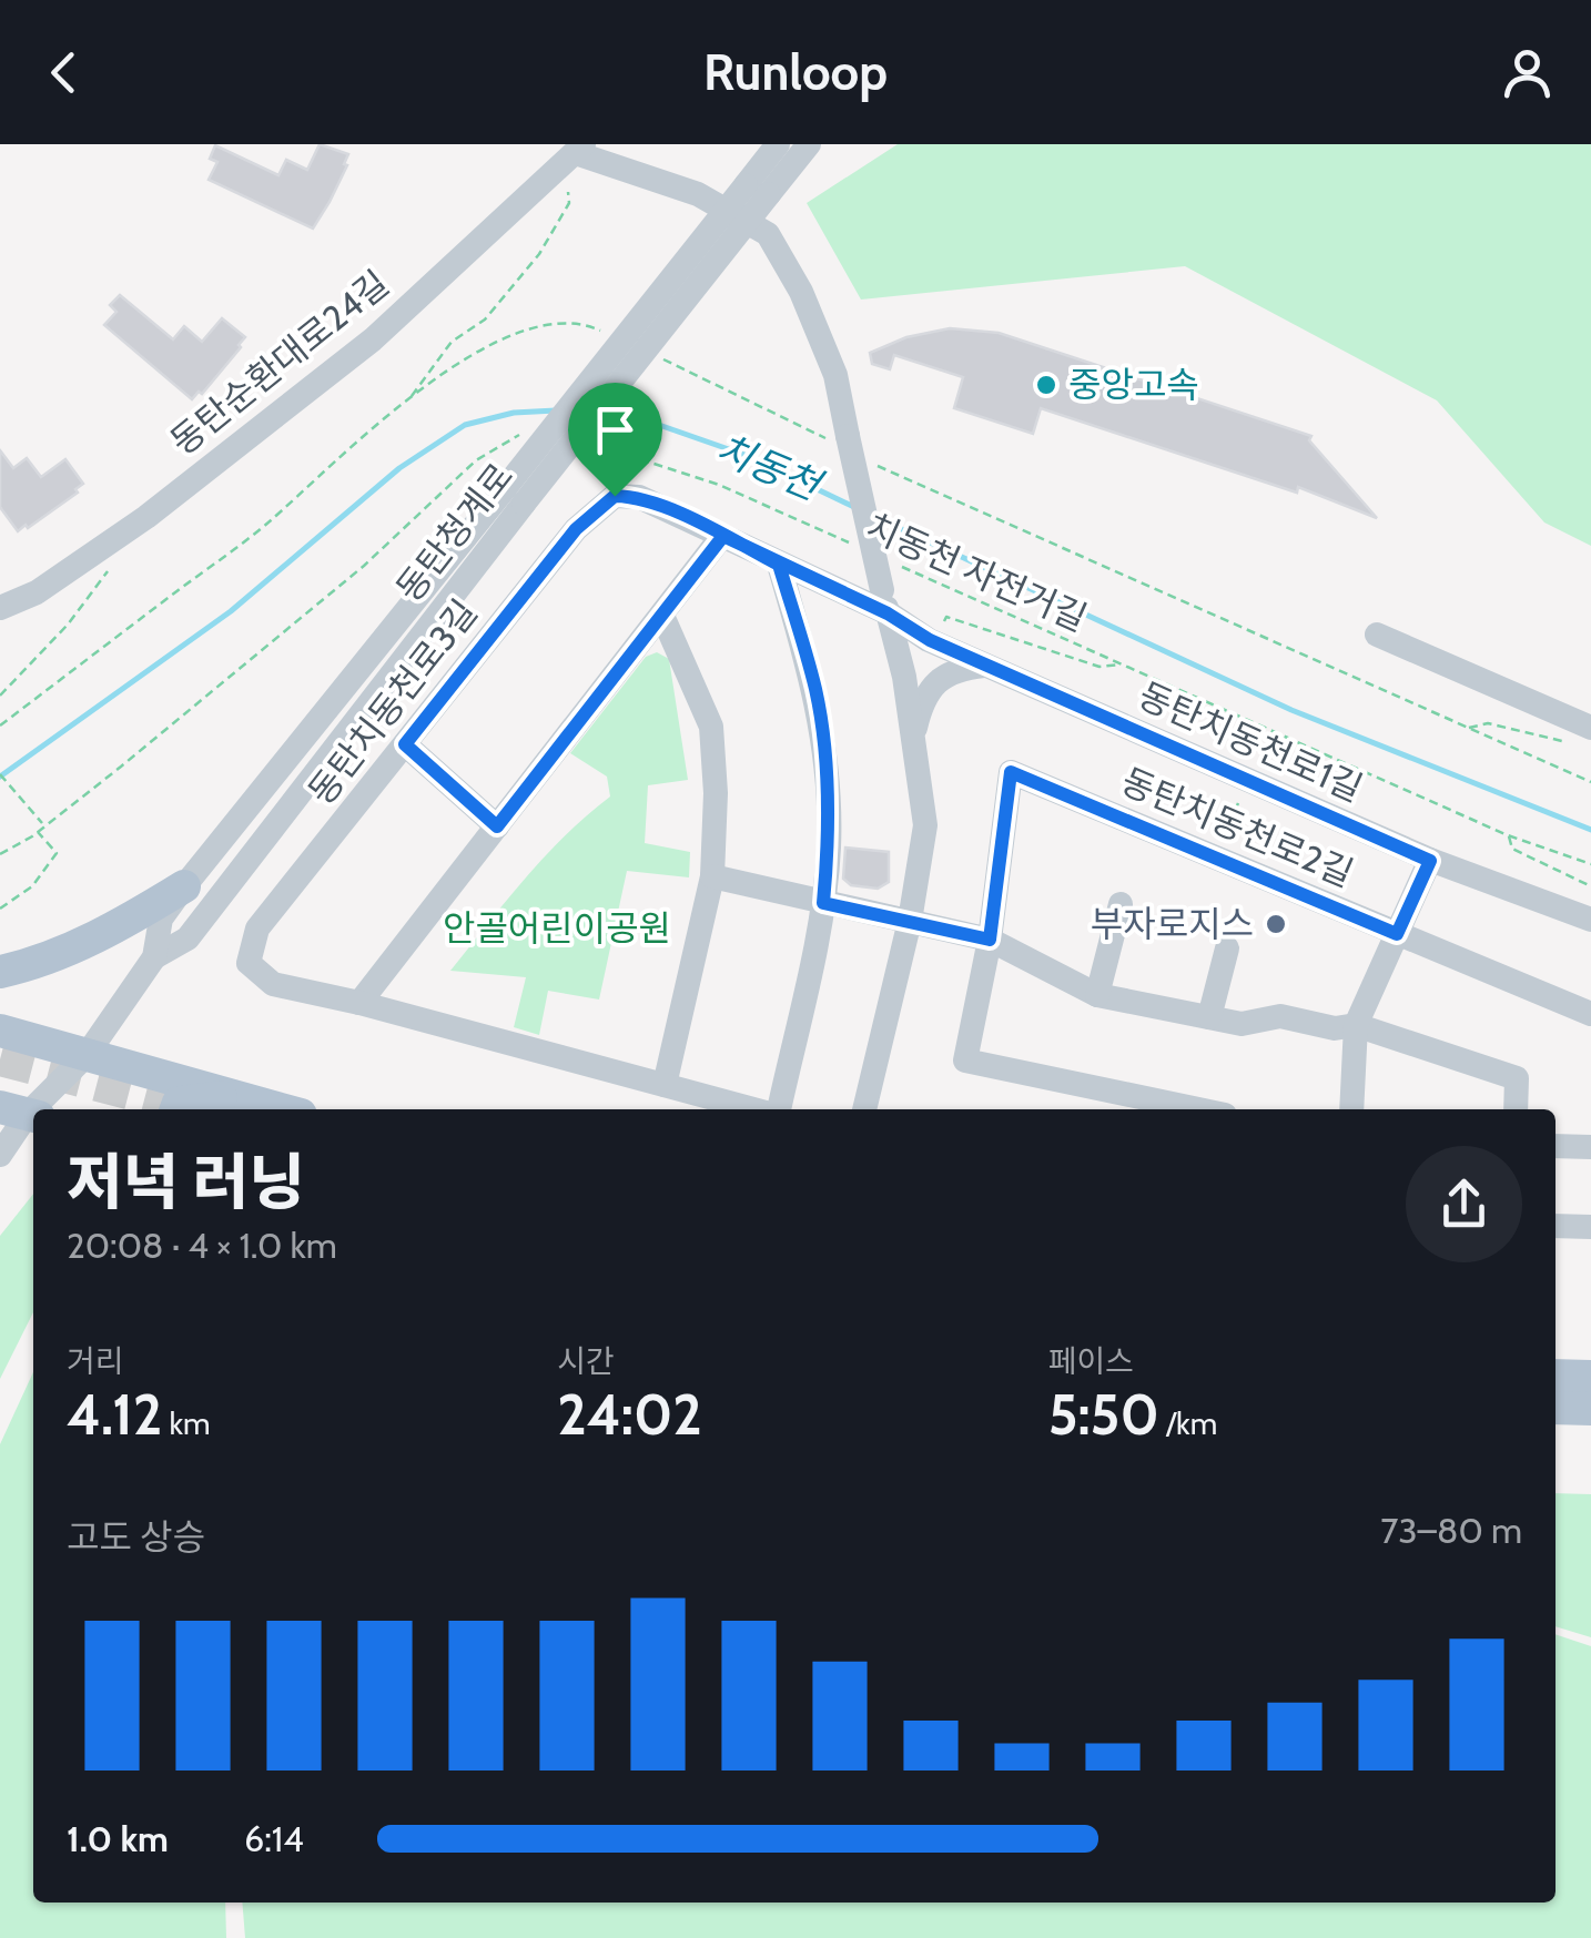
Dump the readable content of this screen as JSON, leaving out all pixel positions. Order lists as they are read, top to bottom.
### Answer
{
  "streets": {
    "street": [
      "동탄순환대로24길",
      "동탄청계로",
      "동탄치동천로3길",
      "동탄치동천로1길",
      "동탄치동천로2길"
    ],
    "path": ["치동천 자전거길"]
  },
  "crossings": [
    ["동탄치동천로3길", "동탄치동천로1길"]
  ],
  "water": ["치동천"],
  "parks": ["안골어린이공원"],
  "places": ["중앙고속", "부자로지스"],
  "page": {
    "header": "Runloop",
    "heading": ["저녁 러닝", "20:08 · 4 × 1.0 km"],
    "stats": [
      ["거리", "4.12 km"],
      ["시간", "24:02"],
      ["페이스", "5:50 /km"]
    ],
    "chart": ["고도 상승", "73–80 m"],
    "list": [
      {
        "name": "1.0 km",
        "note": "6:14"
      }
    ]
  }
}
